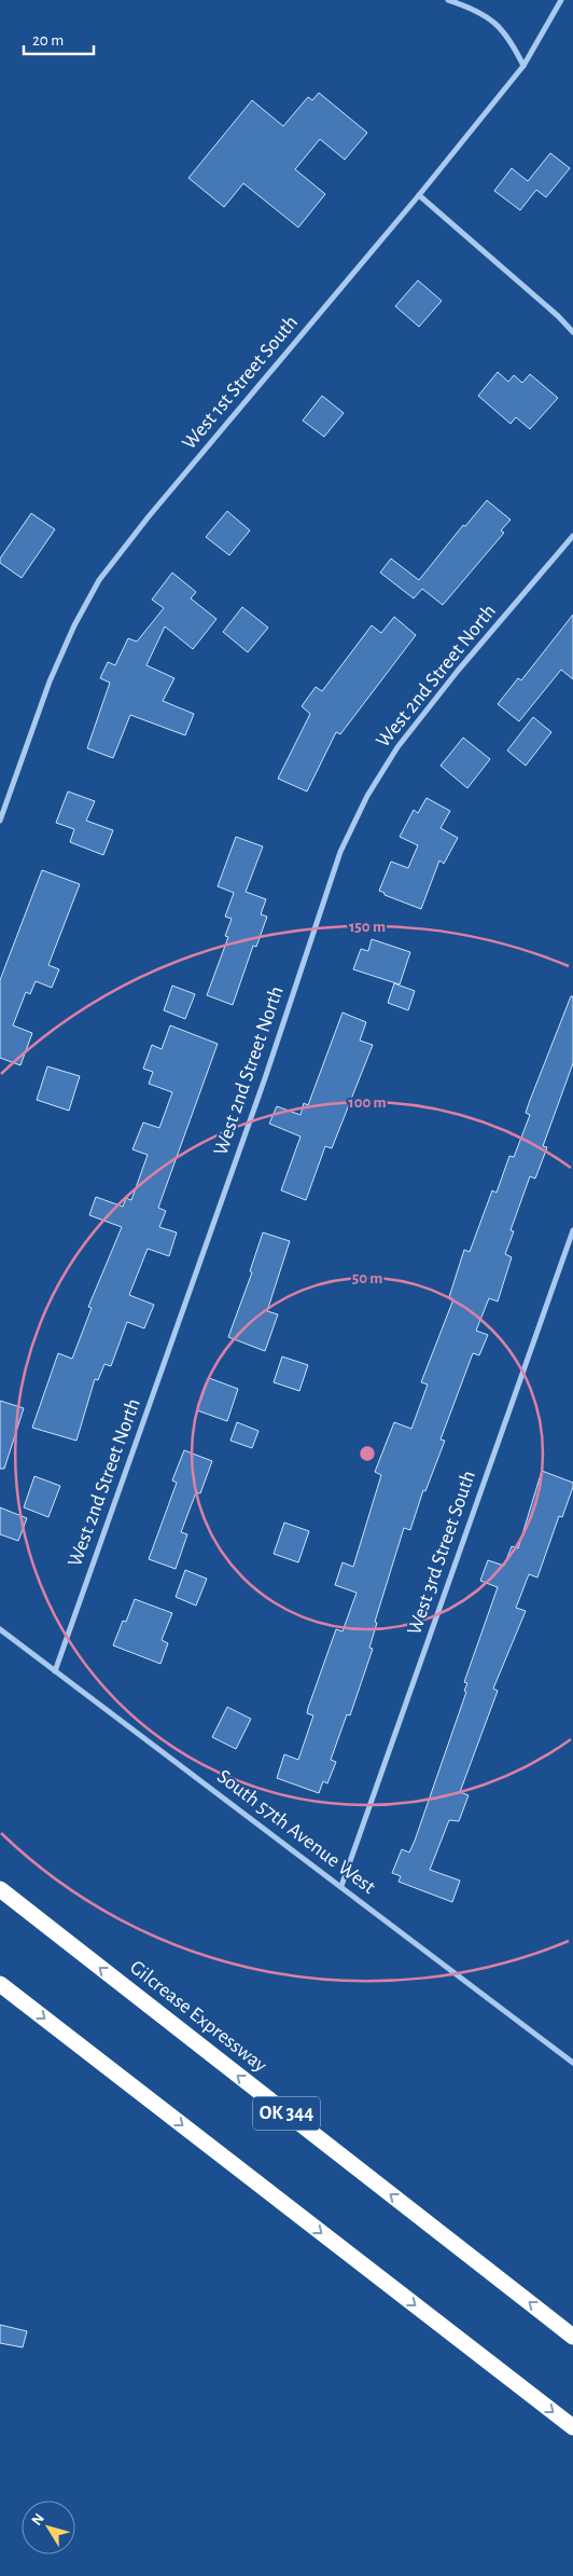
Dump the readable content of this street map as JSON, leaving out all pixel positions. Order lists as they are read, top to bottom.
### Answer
{
  "streets": {
    "highway": ["Gilcrease Expressway", "OK 344"],
    "street": [
      "West 1st Street South",
      "West 2nd Street North",
      "West 3rd Street South",
      "South 57th Avenue West"
    ]
  },
  "crossings": [
    ["West 2nd Street North", "South 57th Avenue West"],
    ["West 3rd Street South", "South 57th Avenue West"]
  ],
  "scale_bar": "20 m",
  "north": "top left",
  "rings": ["150 m", "100 m", "50 m"]
}
